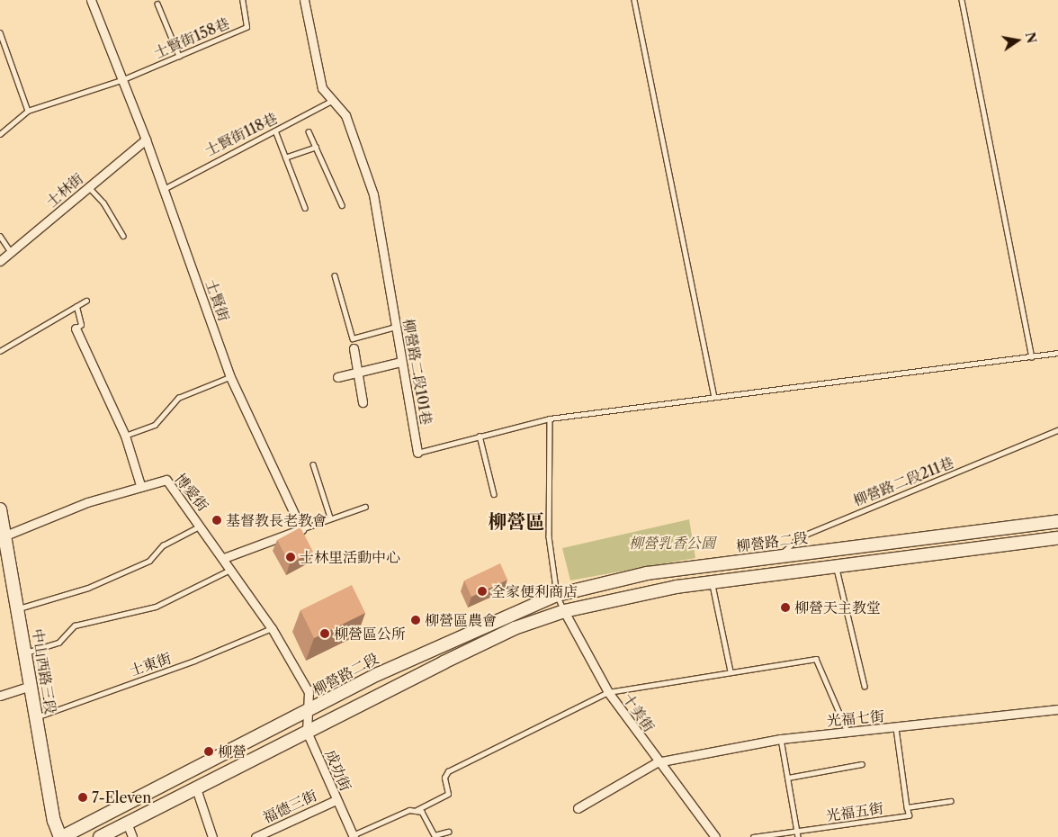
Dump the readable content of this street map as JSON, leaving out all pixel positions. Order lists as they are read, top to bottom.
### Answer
{
  "streets": {
    "street": [
      "士林街",
      "士賢街",
      "柳營路二段101巷",
      "博愛街",
      "柳營路二段",
      "中山西路三段",
      "十美街",
      "光福七街",
      "成功街",
      "福德三街"
    ],
    "lane": [
      "士賢街158巷",
      "士賢街118巷",
      "柳營路二段211巷",
      "士東街",
      "光福五街"
    ]
  },
  "crossings": [
    ["士賢街158巷", "士賢街"],
    ["士賢街118巷", "士賢街"],
    ["士賢街118巷", "柳營路二段101巷"],
    ["士林街", "士賢街"],
    ["柳營路二段211巷", "柳營路二段"],
    ["博愛街", "柳營路二段"],
    ["博愛街", "士東街"],
    ["博愛街", "中山西路三段"],
    ["博愛街", "成功街"],
    ["柳營路二段", "中山西路三段"],
    ["柳營路二段", "十美街"],
    ["柳營路二段", "成功街"],
    ["士東街", "中山西路三段"],
    ["十美街", "光福七街"],
    ["成功街", "福德三街"]
  ],
  "districts": ["柳營區"],
  "parks": ["柳營乳香公園"],
  "places": [
    "基督教長老教會",
    "士林里活動中心",
    "全家便利商店",
    "柳營天主教堂",
    "柳營區農會",
    "柳營區公所",
    "柳營",
    "7-Eleven"
  ],
  "north": "right"
}
